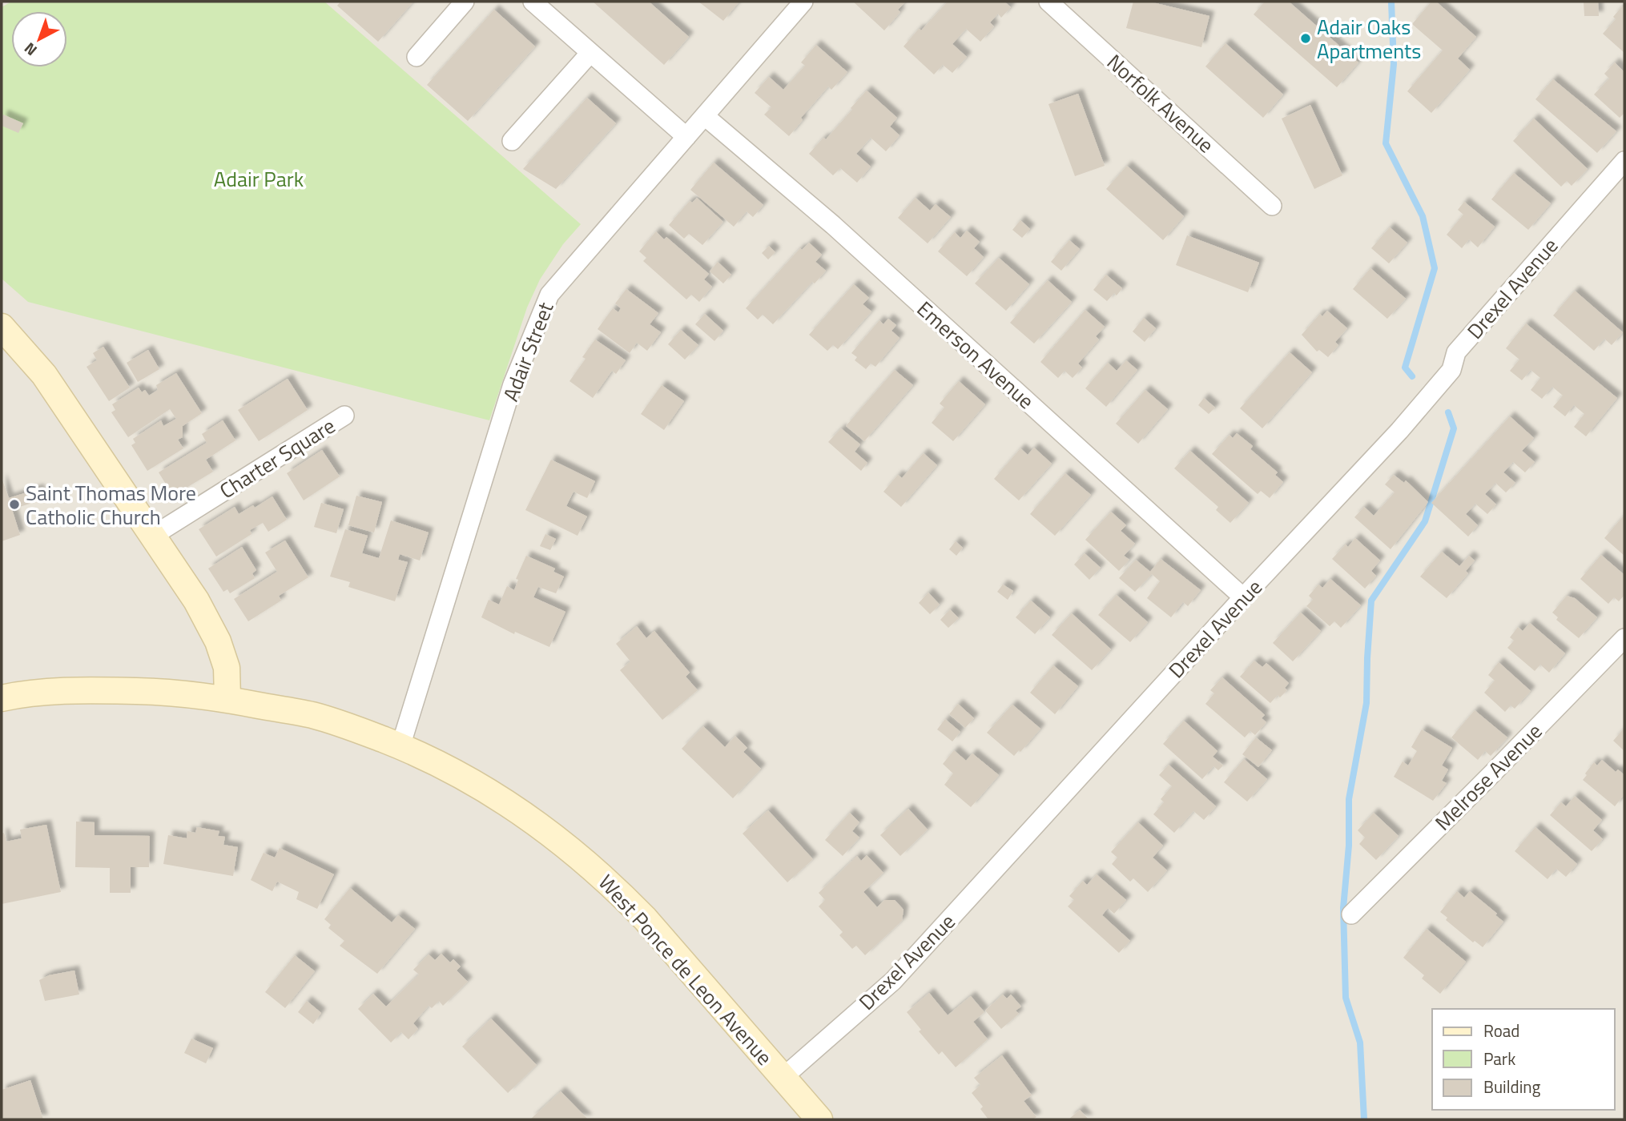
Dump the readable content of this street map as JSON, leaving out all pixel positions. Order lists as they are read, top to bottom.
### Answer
{
  "streets": {
    "main road": ["West Ponce de Leon Avenue"],
    "street": [
      "Norfolk Avenue",
      "Drexel Avenue",
      "Adair Street",
      "Emerson Avenue",
      "Charter Square",
      "Melrose Avenue"
    ]
  },
  "crossings": [
    ["Drexel Avenue", "Emerson Avenue"],
    ["Drexel Avenue", "West Ponce de Leon Avenue"],
    ["Adair Street", "Emerson Avenue"],
    ["Adair Street", "West Ponce de Leon Avenue"]
  ],
  "parks": ["Adair Park"],
  "places": ["Adair Oaks Apartments", "Saint Thomas More Catholic Church"],
  "legend": ["Road", "Park", "Building"],
  "north": "bottom left"
}
